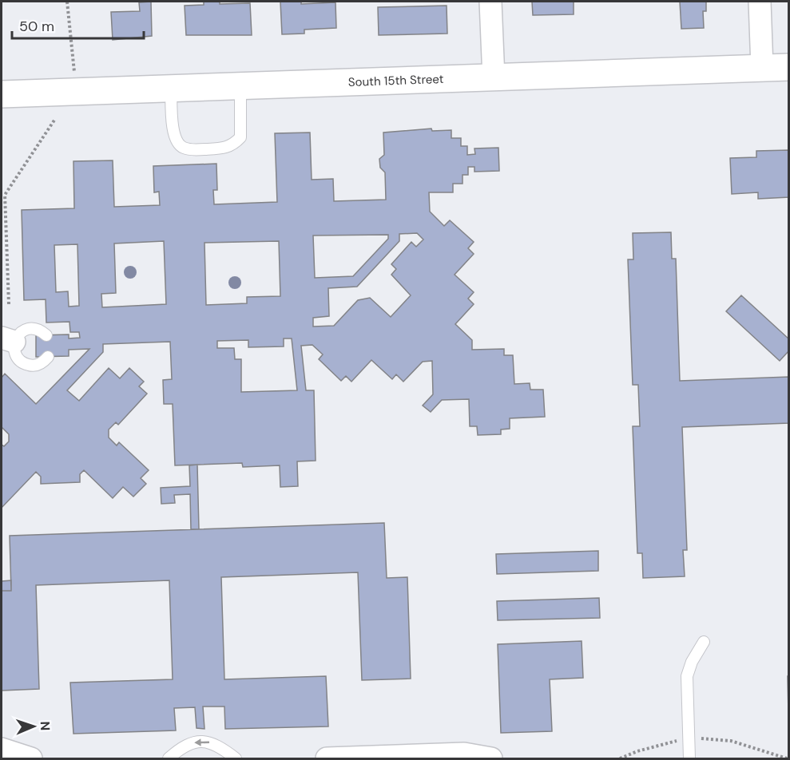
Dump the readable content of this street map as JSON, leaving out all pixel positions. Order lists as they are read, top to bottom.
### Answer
{
  "streets": {
    "street": ["South 15th Street"]
  },
  "scale_bar": "50 m",
  "north": "right"
}
